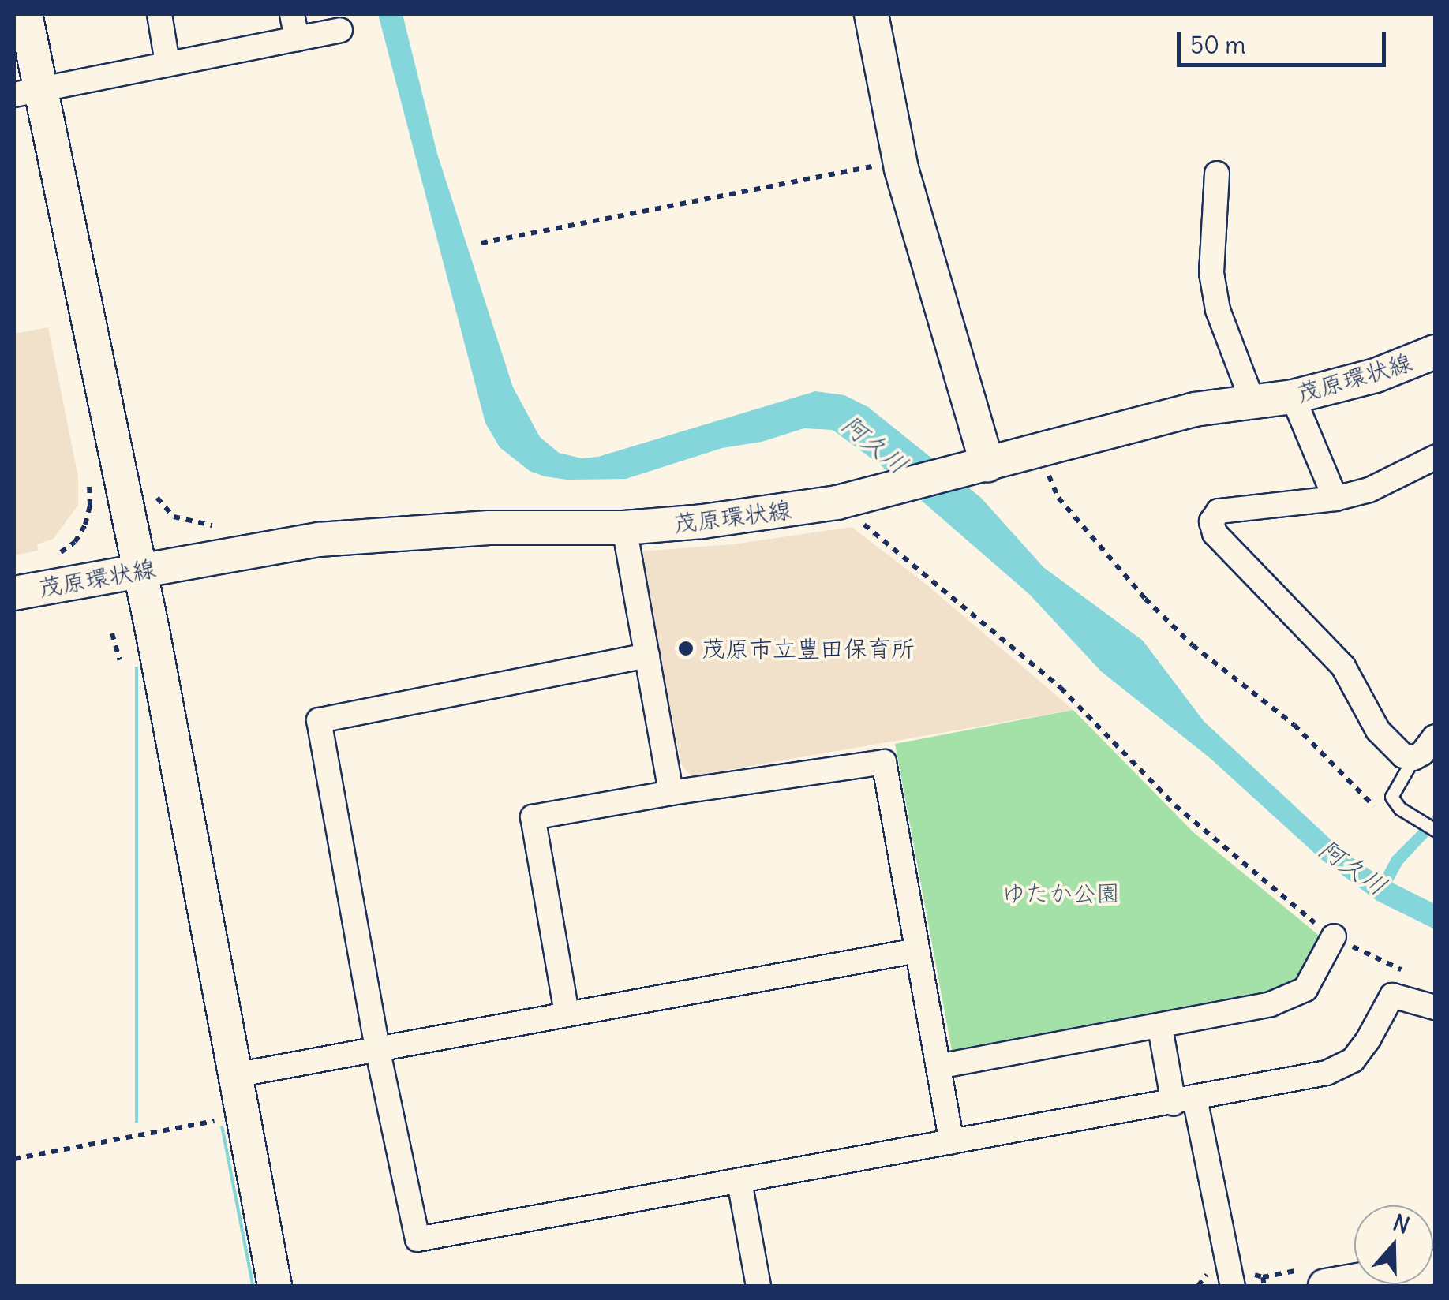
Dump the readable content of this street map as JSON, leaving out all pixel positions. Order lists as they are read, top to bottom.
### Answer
{
  "streets": {
    "street": ["茂原環状線"]
  },
  "water": ["阿久川"],
  "parks": ["ゆたか公園"],
  "places": ["茂原市立豊田保育所"],
  "scale_bar": "50 m",
  "north": "top"
}
